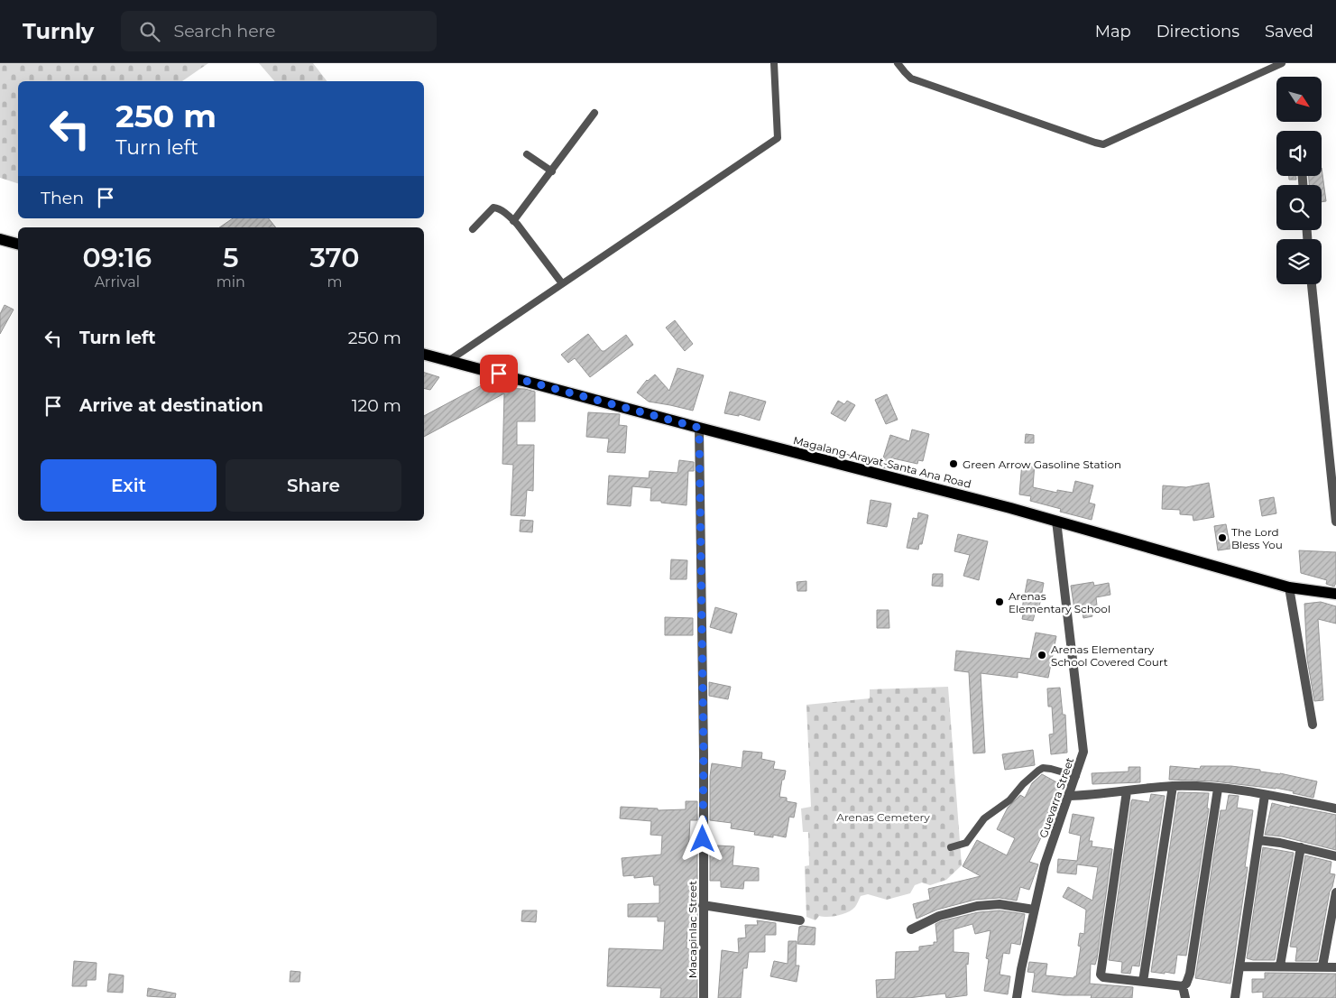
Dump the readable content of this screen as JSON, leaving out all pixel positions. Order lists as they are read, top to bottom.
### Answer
{
  "streets": {
    "main road": ["Magalang-Arayat-Santa Ana Road"],
    "street": ["Guevarra Street", "Macapinlac Street"]
  },
  "crossings": [
    ["Magalang-Arayat-Santa Ana Road", "Guevarra Street"],
    ["Magalang-Arayat-Santa Ana Road", "Macapinlac Street"]
  ],
  "parks": ["Arenas Cemetery"],
  "places": [
    "Green Arrow Gasoline Station",
    "The Lord Bless You",
    "Arenas Elementary School",
    "Arenas Elementary School Covered Court"
  ],
  "north": "bottom right",
  "page": {
    "header": "Turnly",
    "search": "Search here",
    "nav": ["Map", "Directions", "Saved"],
    "turn": ["250 m", "Turn left"],
    "then": "Then",
    "eta": [
      "09:16",
      "Arrival",
      "5",
      "min",
      "370",
      "m"
    ],
    "list": [
      {
        "name": "Turn left",
        "value": "250 m"
      },
      {
        "name": "Arrive at destination",
        "value": "120 m"
      }
    ],
    "buttons": ["Exit", "Share"]
  }
}
